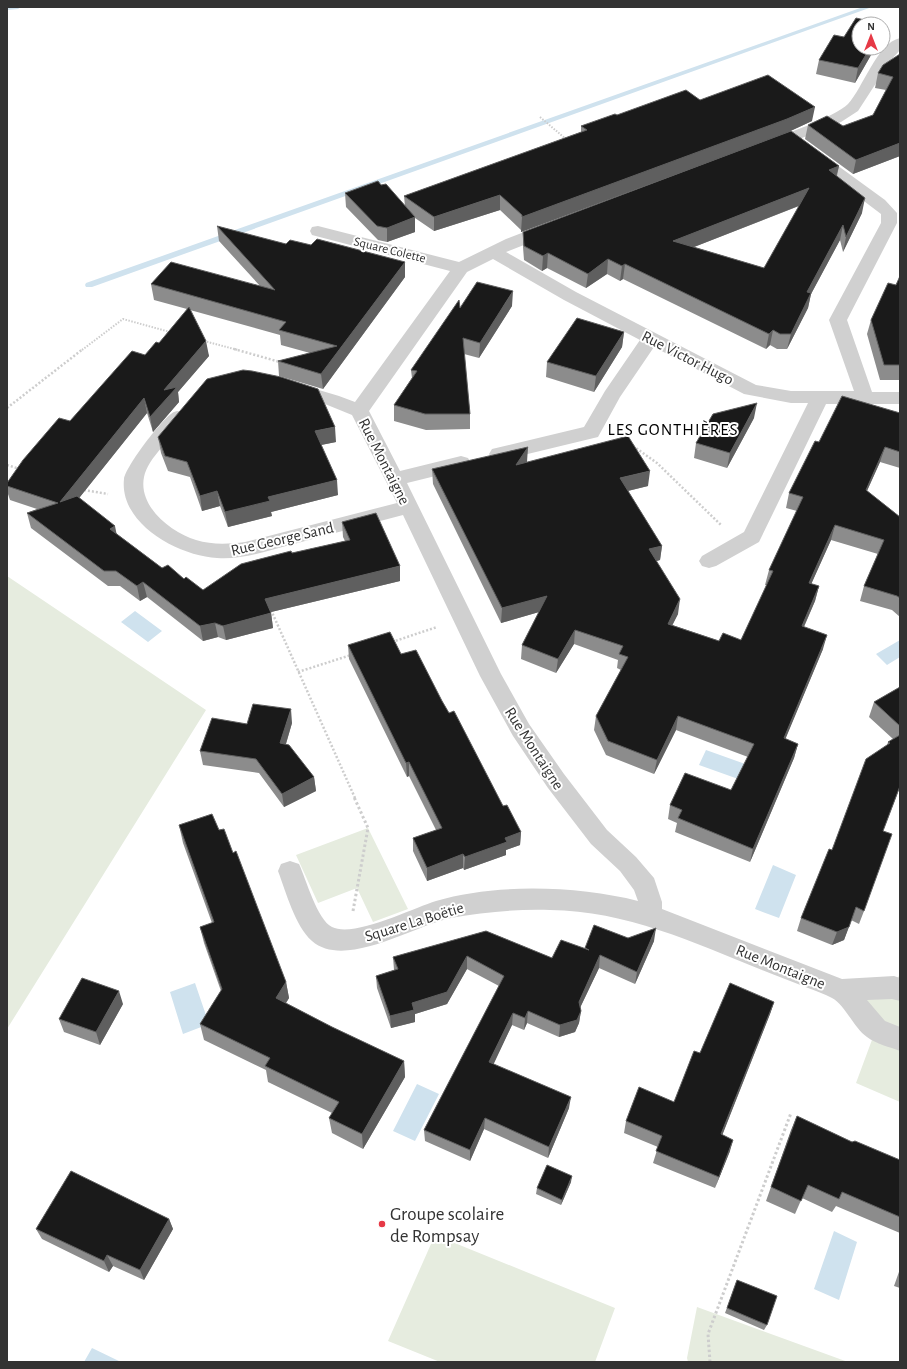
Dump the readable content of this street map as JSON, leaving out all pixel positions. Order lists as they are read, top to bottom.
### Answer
{
  "streets": {
    "street": [
      "Square Colette",
      "Rue Victor Hugo",
      "Rue Montaigne",
      "Rue George Sand",
      "Square La Boëtie"
    ]
  },
  "crossings": [
    ["Square Colette", "Rue Montaigne"],
    ["Rue Victor Hugo", "Rue Montaigne"],
    ["Rue Montaigne", "Rue George Sand"],
    ["Rue Montaigne", "Square La Boëtie"]
  ],
  "districts": ["LES GONTHIÈRES"],
  "places": ["Groupe scolaire de Rompsay"],
  "north": "top"
}
